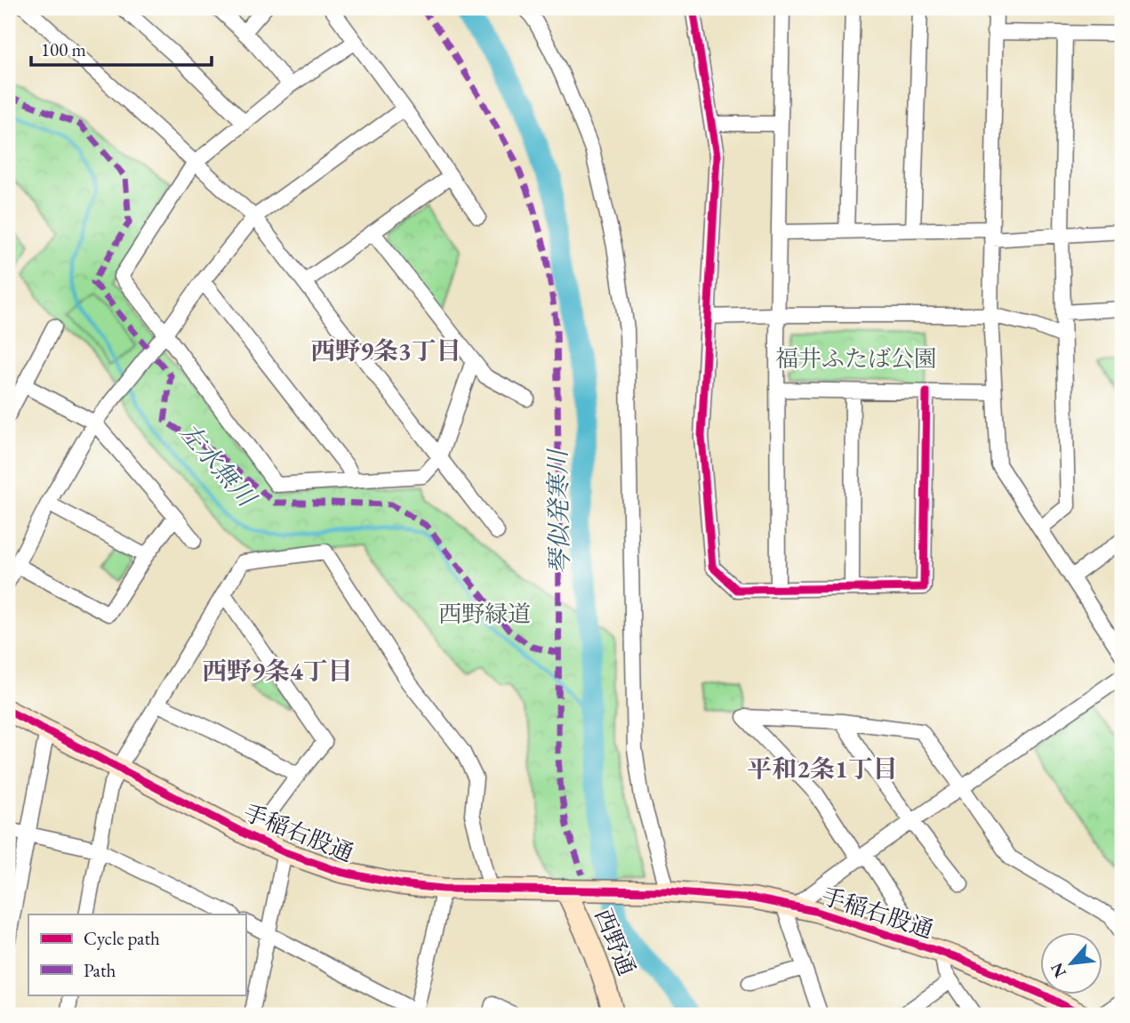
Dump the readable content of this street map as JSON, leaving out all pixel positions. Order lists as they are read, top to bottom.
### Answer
{
  "streets": {
    "street": ["手稲右股通", "西野通"]
  },
  "crossings": [
    ["手稲右股通", "西野通"]
  ],
  "districts": ["西野9条3丁目", "西野9条4丁目", "平和2条1丁目"],
  "water": ["左水無川", "琴似発寒川"],
  "parks": ["福井ふたば公園", "西野緑道"],
  "legend": ["Cycle path", "Path"],
  "scale_bar": "100 m",
  "north": "bottom left"
}
